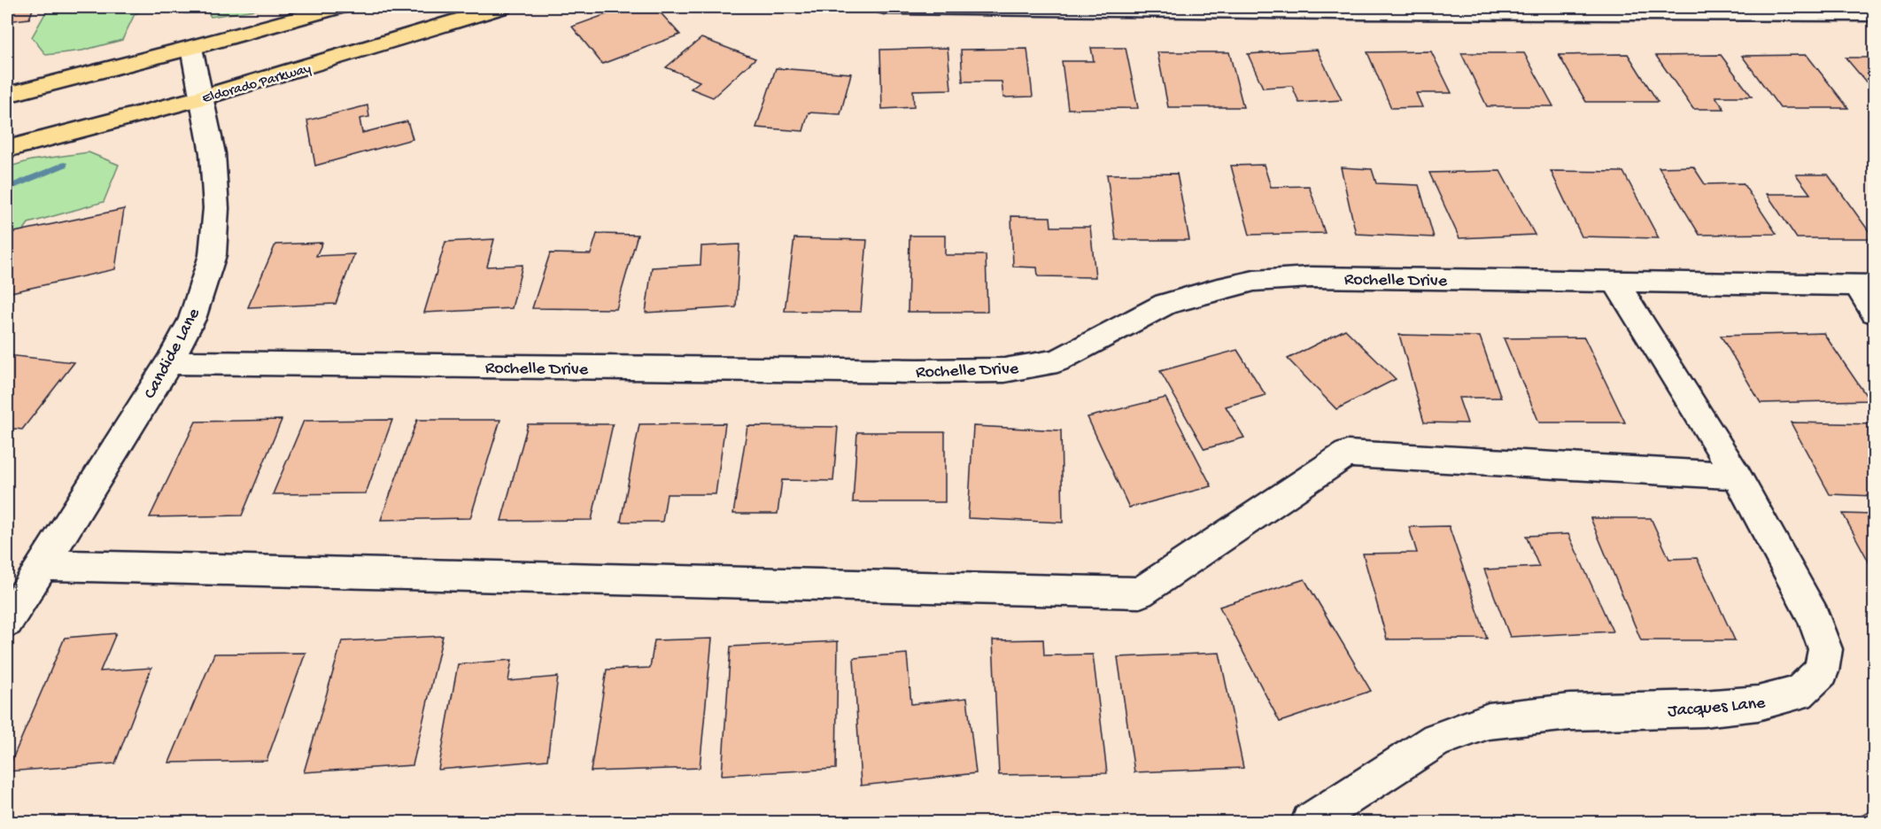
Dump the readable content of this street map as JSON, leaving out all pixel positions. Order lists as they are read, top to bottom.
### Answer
{
  "streets": {
    "main road": ["Eldorado Parkway"],
    "street": ["Rochelle Drive", "Candide Lane", "Jacques Lane"]
  },
  "crossings": [
    ["Eldorado Parkway", "Candide Lane"],
    ["Rochelle Drive", "Candide Lane"],
    ["Rochelle Drive", "Jacques Lane"]
  ]
}
